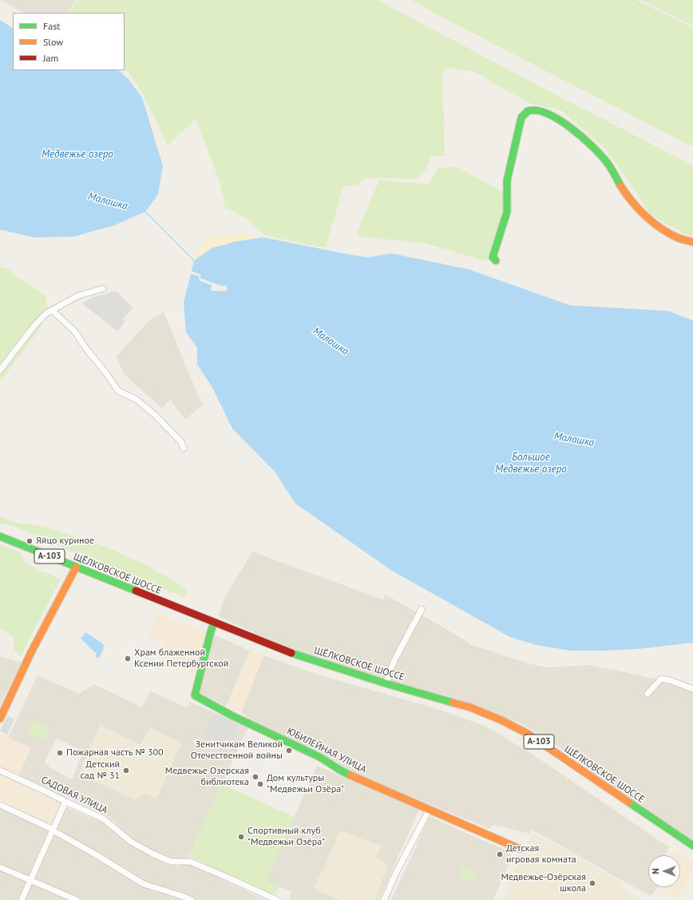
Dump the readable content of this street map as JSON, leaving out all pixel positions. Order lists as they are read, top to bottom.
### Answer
{
  "streets": {
    "street": [
      "А-103",
      "ЩЁЛКОВСКОЕ ШОССЕ",
      "ЮБИЛЕЙНАЯ УЛИЦА",
      "САДОВАЯ УЛИЦА"
    ]
  },
  "crossings": [
    ["ЩЁЛКОВСКОЕ ШОССЕ", "ЮБИЛЕЙНАЯ УЛИЦА"]
  ],
  "water": ["Медвежье озеро", "Малашка", "Большое Медвежье озеро"],
  "places": [
    "Яйцо куриное",
    "Храм блаженной Ксении Петербургской",
    "Зенитчикам Великой Отечественной войны",
    "Пожарная часть № 300",
    "Детский сад № 31",
    "Медвежье Озерская библиотека",
    "Дом культуры \"Медвежьи Озёра\"",
    "Спортивный клуб \"Медвежьи Озёра\"",
    "Детская игровая комната",
    "Медвежье-Озёрская школа"
  ],
  "legend": ["Fast", "Slow", "Jam"],
  "north": "left"
}
